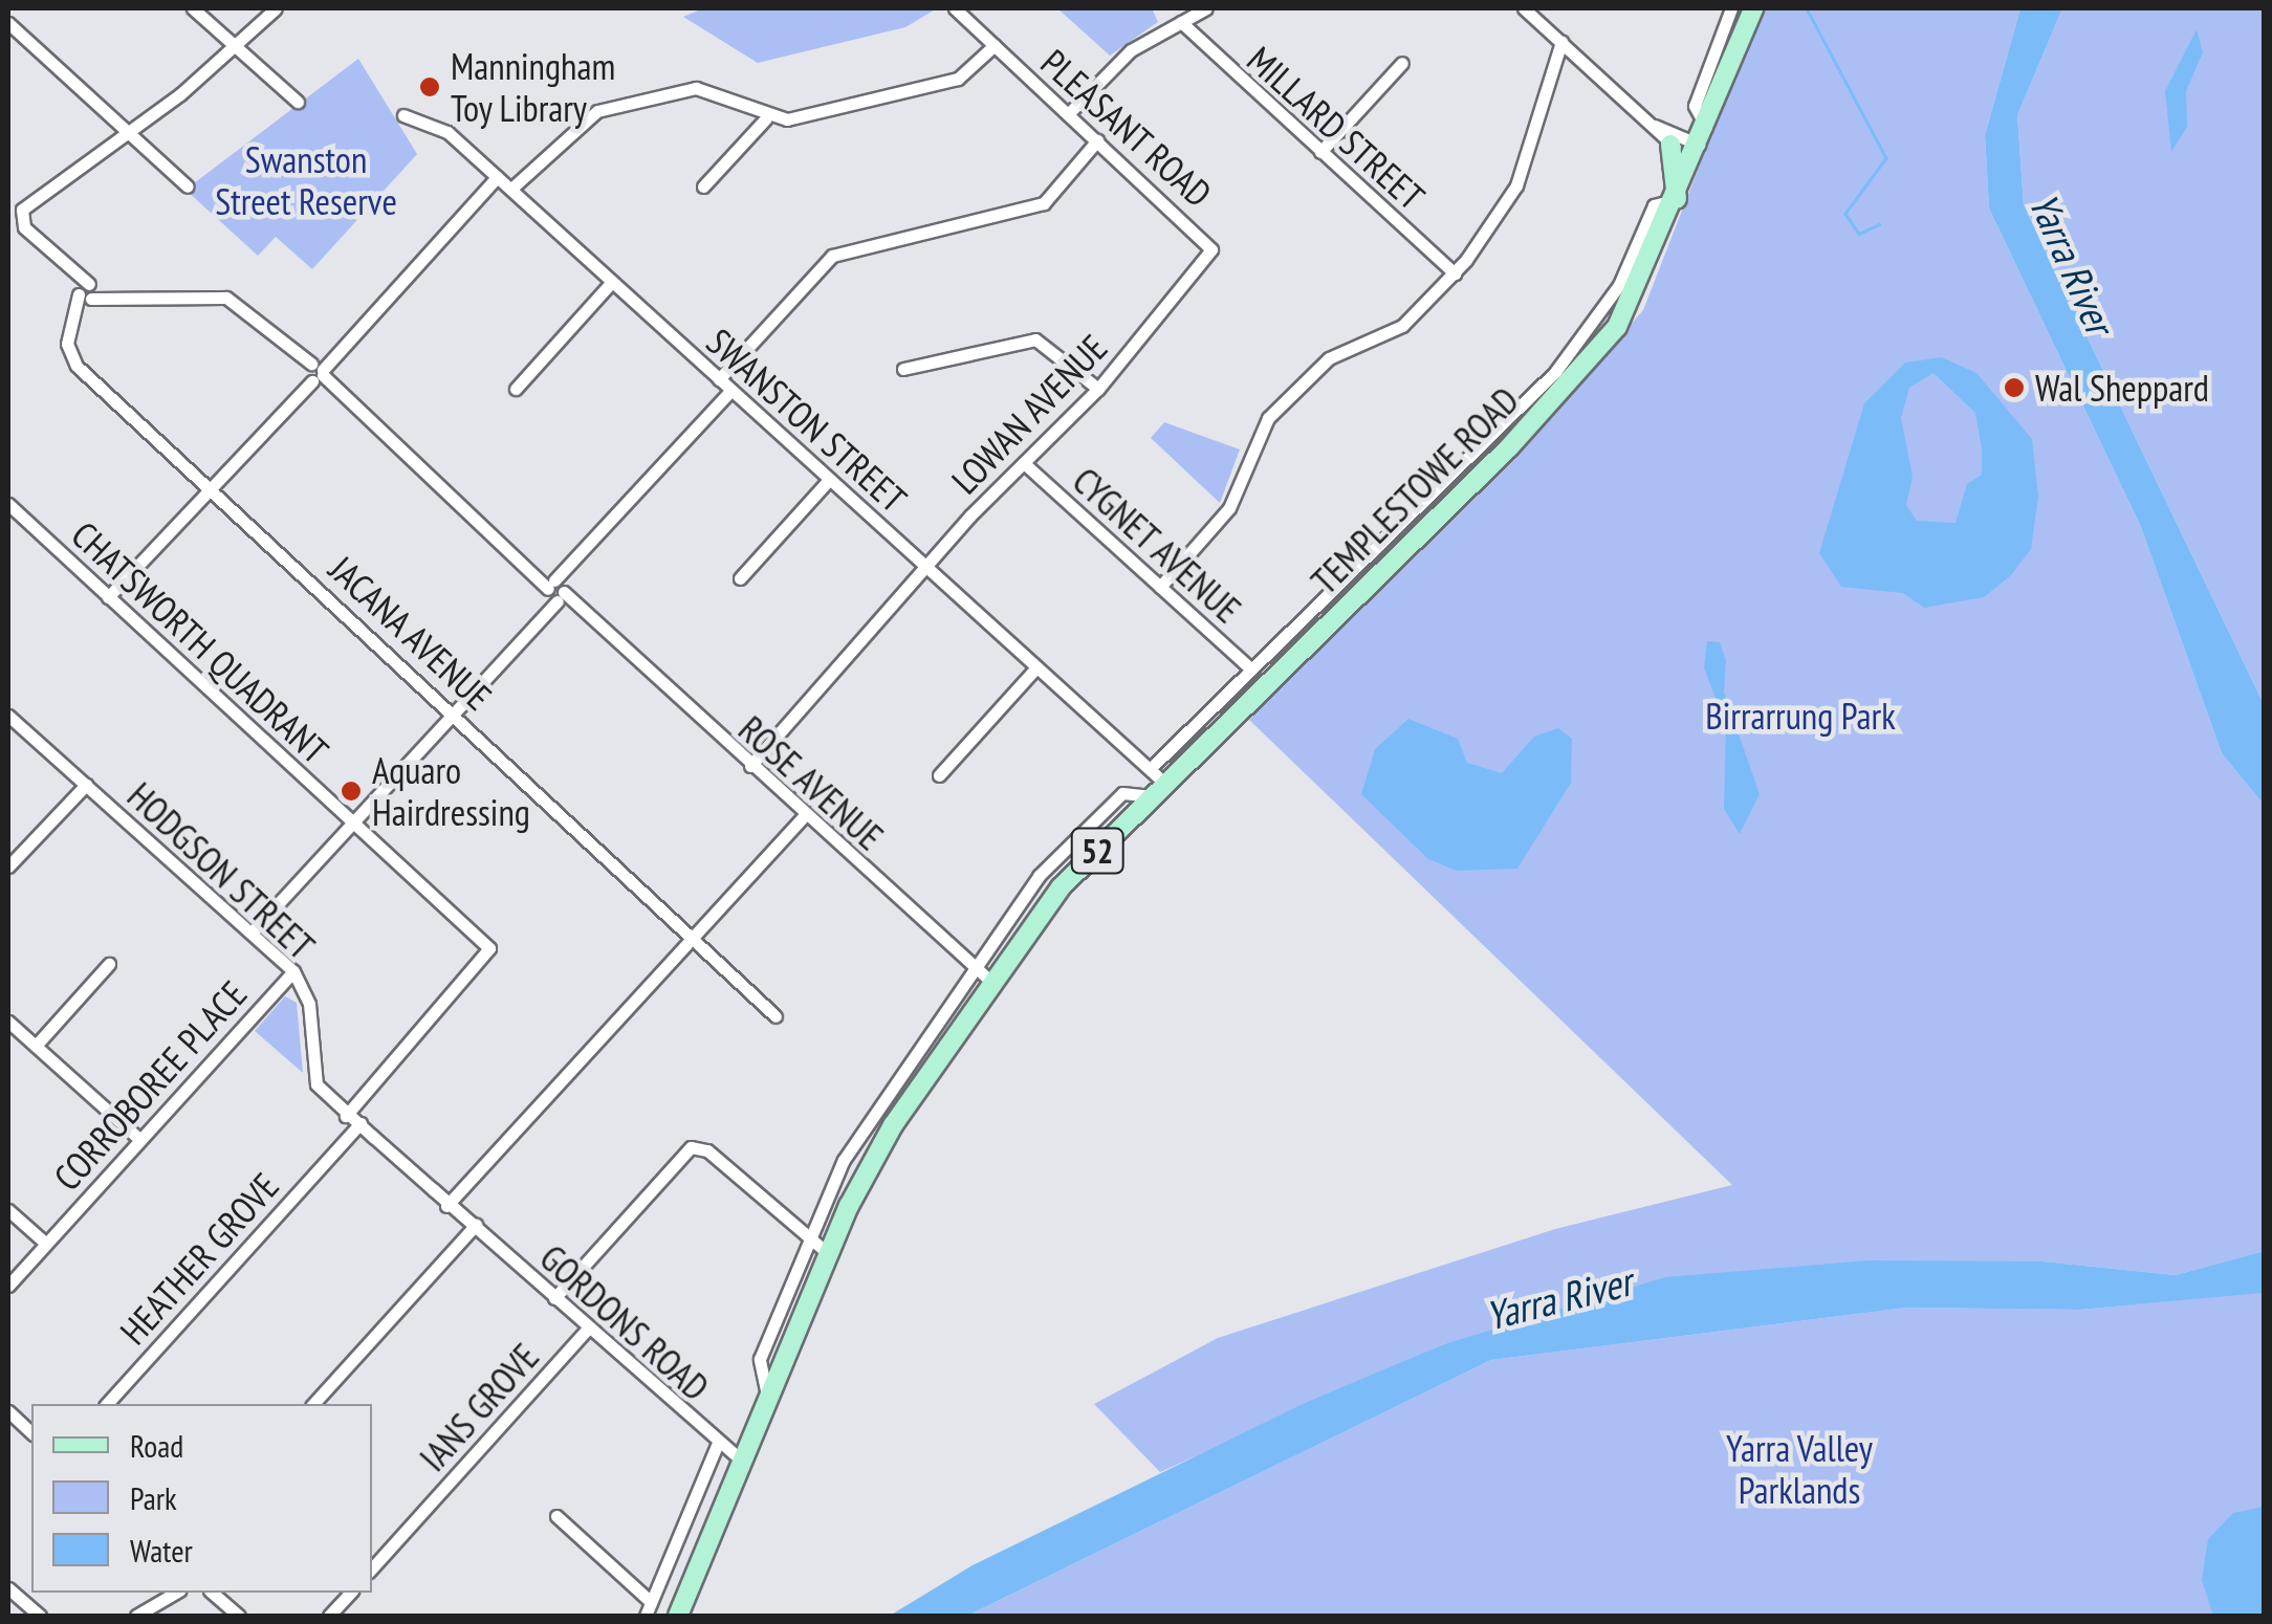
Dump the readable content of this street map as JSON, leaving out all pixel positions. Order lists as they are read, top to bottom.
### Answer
{
  "streets": {
    "main road": ["TEMPLESTOWE ROAD", "52"],
    "street": [
      "PLEASANT ROAD",
      "MILLARD STREET",
      "LOWAN AVENUE",
      "SWANSTON STREET",
      "CYGNET AVENUE",
      "JACANA AVENUE",
      "CHATSWORTH QUADRANT",
      "ROSE AVENUE",
      "HODGSON STREET",
      "CORROBOREE PLACE",
      "HEATHER GROVE",
      "GORDONS ROAD",
      "IANS GROVE"
    ]
  },
  "crossings": [
    ["PLEASANT ROAD", "LOWAN AVENUE"],
    ["LOWAN AVENUE", "SWANSTON STREET"],
    ["LOWAN AVENUE", "CYGNET AVENUE"],
    ["LOWAN AVENUE", "ROSE AVENUE"],
    ["SWANSTON STREET", "TEMPLESTOWE ROAD"],
    ["TEMPLESTOWE ROAD", "CYGNET AVENUE"],
    ["TEMPLESTOWE ROAD", "ROSE AVENUE"],
    ["TEMPLESTOWE ROAD", "GORDONS ROAD"],
    ["JACANA AVENUE", "ROSE AVENUE"],
    ["CHATSWORTH QUADRANT", "HODGSON STREET"],
    ["CHATSWORTH QUADRANT", "HEATHER GROVE"],
    ["CHATSWORTH QUADRANT", "GORDONS ROAD"],
    ["HODGSON STREET", "CORROBOREE PLACE"],
    ["HODGSON STREET", "HEATHER GROVE"],
    ["HODGSON STREET", "GORDONS ROAD"],
    ["HEATHER GROVE", "GORDONS ROAD"],
    ["GORDONS ROAD", "IANS GROVE"]
  ],
  "water": ["Yarra River"],
  "parks": ["Swanston Street Reserve", "Birrarrung Park", "Yarra Valley Parklands"],
  "places": ["Manningham Toy Library", "Wal Sheppard", "Aquaro Hairdressing"],
  "legend": ["Road", "Park", "Water"]
}
